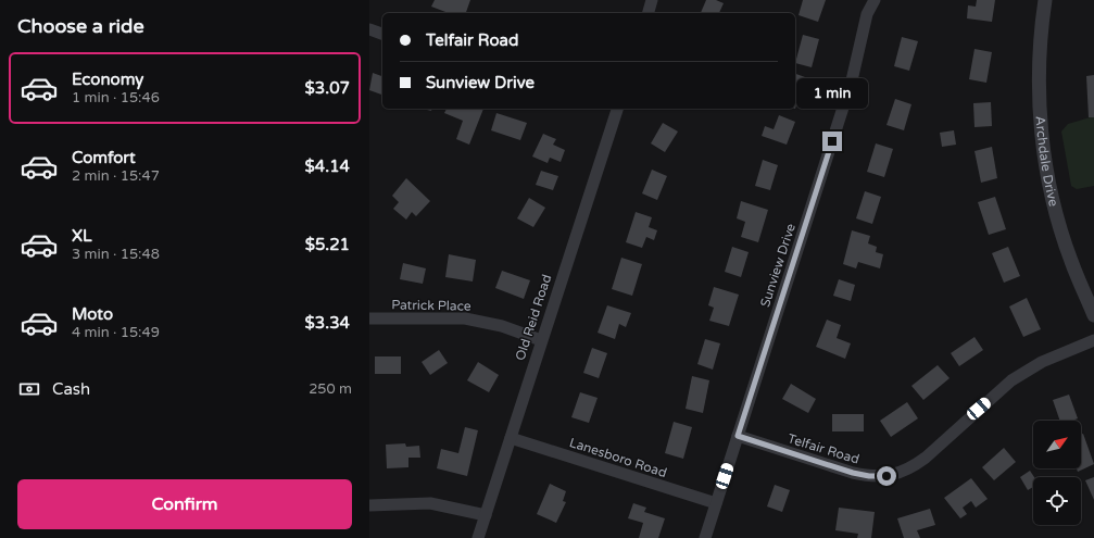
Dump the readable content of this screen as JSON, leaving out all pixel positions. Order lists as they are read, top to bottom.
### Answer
{
  "streets": {
    "street": [
      "Archdale Drive",
      "Sunview Drive",
      "Patrick Place",
      "Old Reid Road",
      "Telfair Road",
      "Lanesboro Road"
    ]
  },
  "crossings": [
    ["Sunview Drive", "Telfair Road"],
    ["Sunview Drive", "Lanesboro Road"],
    ["Patrick Place", "Old Reid Road"],
    ["Old Reid Road", "Lanesboro Road"]
  ],
  "north": "top right",
  "page": {
    "heading": "Choose a ride",
    "banner": ["Telfair Road", "Sunview Drive"],
    "list": [
      {
        "name": "Economy",
        "note": "1 min · 15:46",
        "value": "$3.07"
      },
      {
        "name": "Comfort",
        "note": "2 min · 15:47",
        "value": "$4.14"
      },
      {
        "name": "XL",
        "note": "3 min · 15:48",
        "value": "$5.21"
      },
      {
        "name": "Moto",
        "note": "4 min · 15:49",
        "value": "$3.34"
      }
    ],
    "bubble": "1 min",
    "pay": ["Cash", "250 m"],
    "buttons": "Confirm"
  }
}
